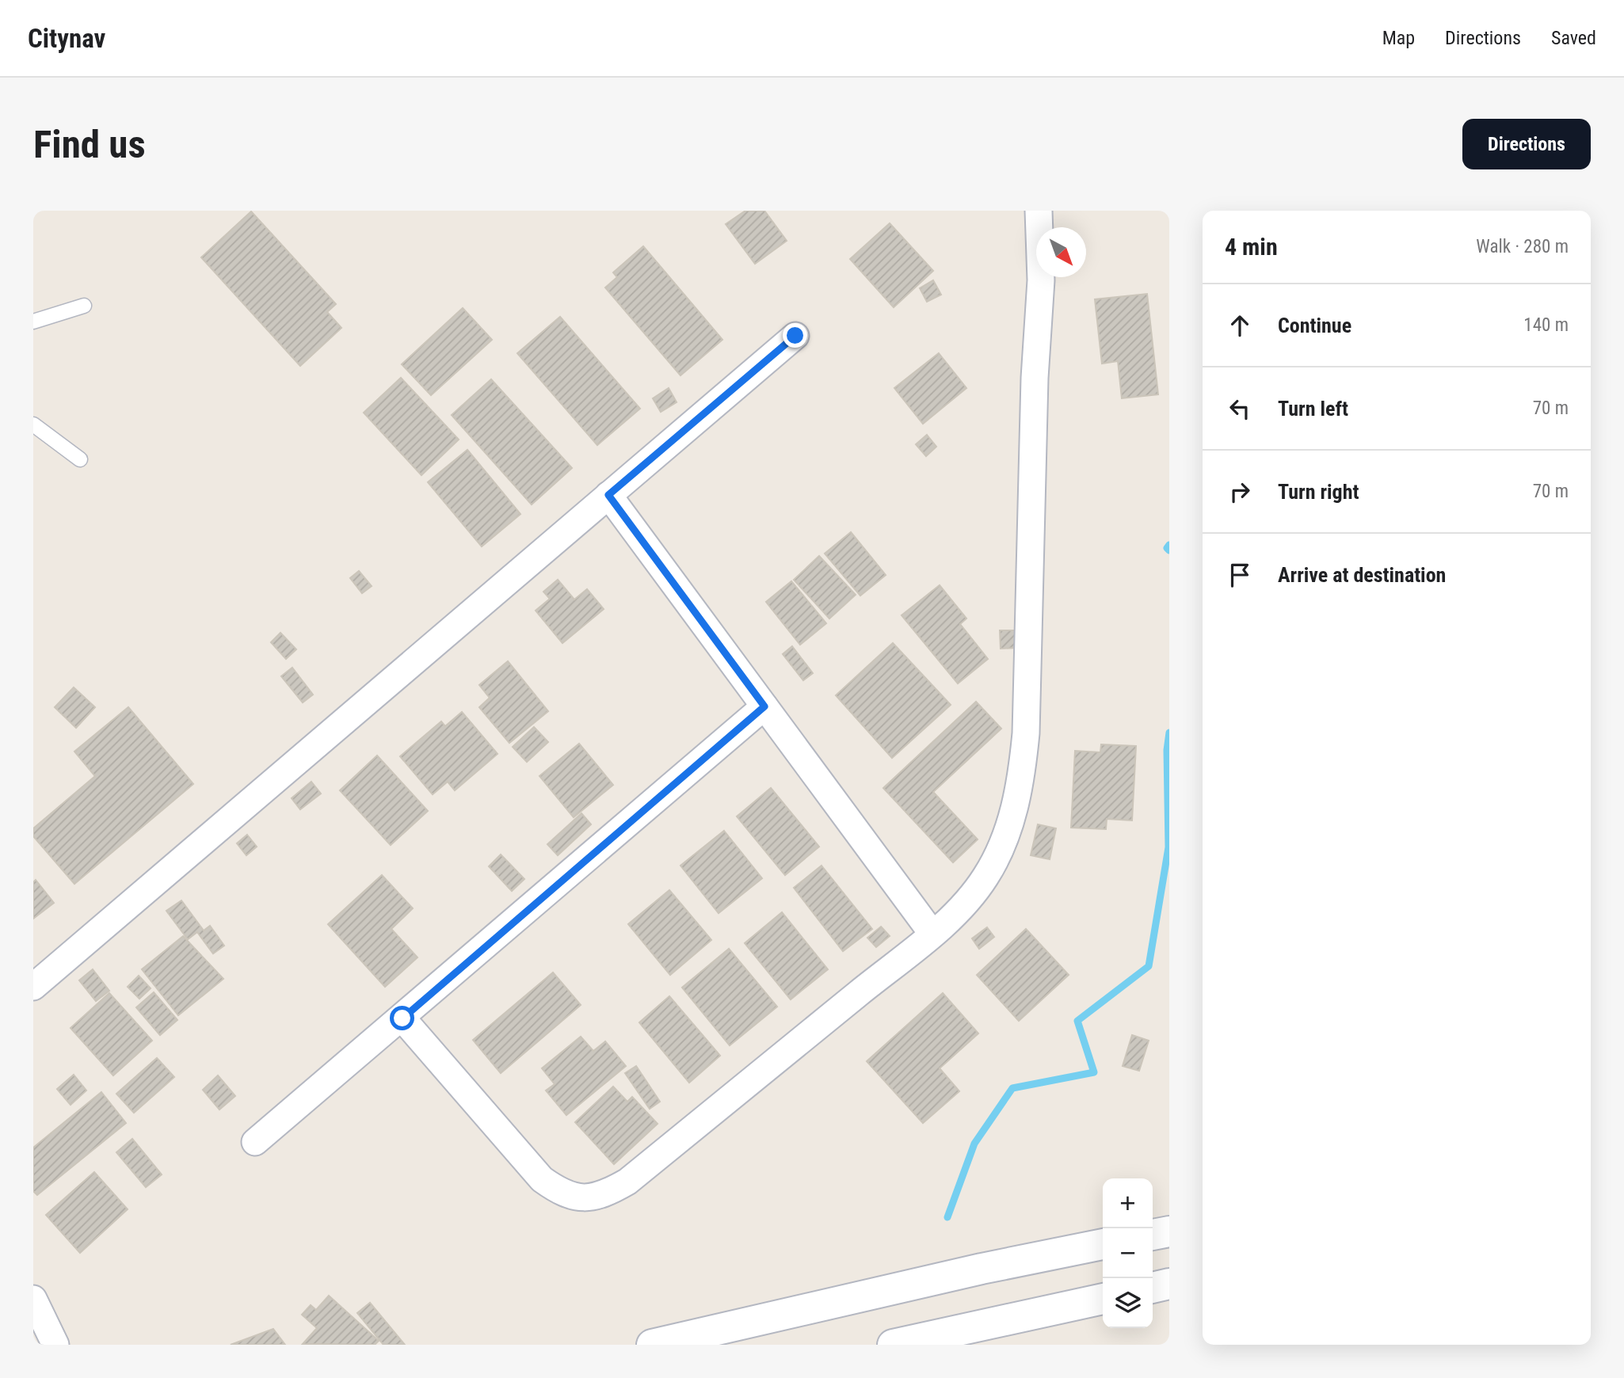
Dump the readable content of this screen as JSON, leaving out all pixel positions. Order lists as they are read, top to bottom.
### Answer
{
  "north": "bottom right",
  "page": {
    "header": "Citynav",
    "nav": ["Map", "Directions", "Saved"],
    "buttons": "Directions",
    "title": "Find us",
    "heading": ["4 min", "Walk · 280 m"],
    "list": [
      ["Continue", "140 m"],
      ["Turn left", "70 m"],
      ["Turn right", "70 m"],
      "Arrive at destination"
    ],
    "map_buttons": ["+", "−"]
  }
}
